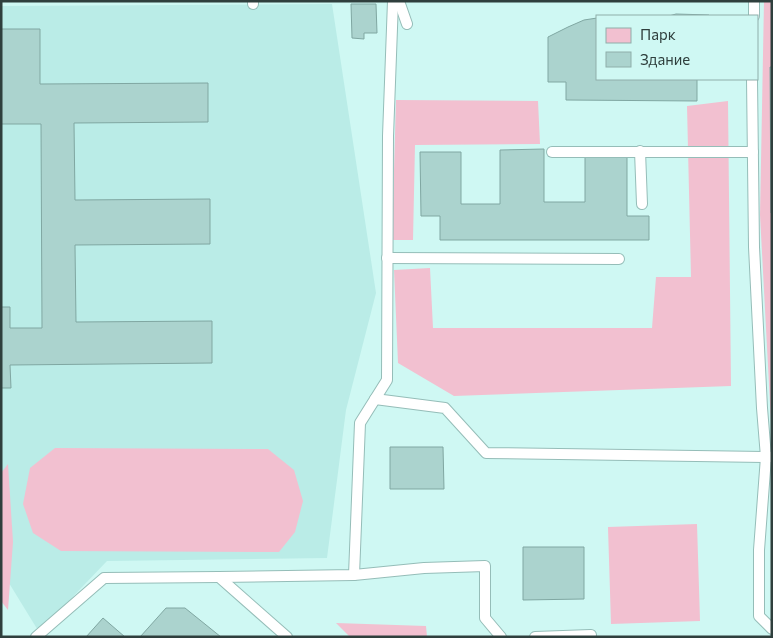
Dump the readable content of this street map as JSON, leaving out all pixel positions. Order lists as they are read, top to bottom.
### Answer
{
  "legend": ["Парк", "Здание"]
}
